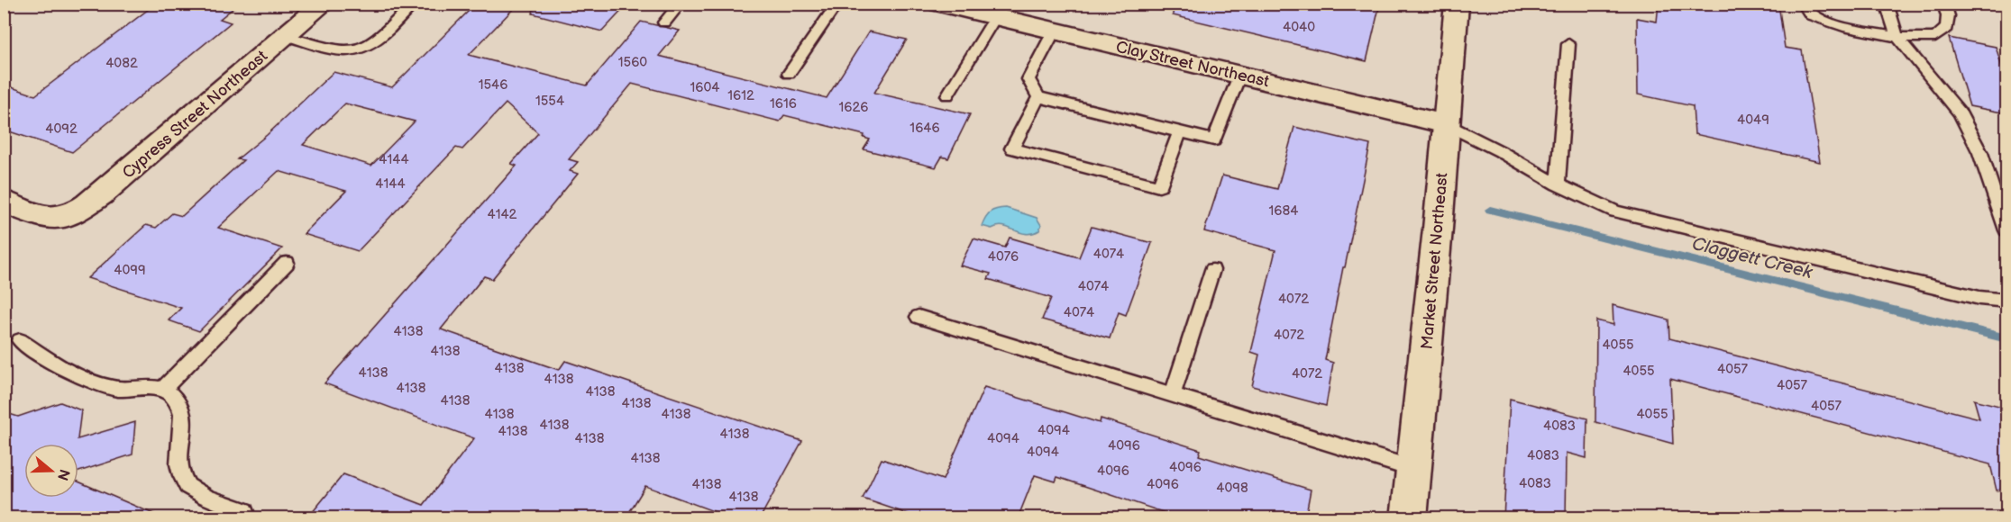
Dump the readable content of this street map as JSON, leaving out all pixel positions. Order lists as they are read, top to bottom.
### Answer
{
  "streets": {
    "street": ["Clay Street Northeast", "Cypress Street Northeast", "Market Street Northeast"]
  },
  "crossings": [
    ["Clay Street Northeast", "Market Street Northeast"]
  ],
  "water": ["Claggett Creek"],
  "house_numbers": [
    "4040",
    "1560",
    "4082",
    "1546",
    "1604",
    "1612",
    "1554",
    "1616",
    "1626",
    "4049",
    "1646",
    "4092",
    "4144",
    "4144",
    "1684",
    "4142",
    "4074",
    "4076",
    "4099",
    "4074",
    "4072",
    "4074",
    "4138",
    "4072",
    "4055",
    "4138",
    "4138",
    "4057",
    "4055",
    "4138",
    "4072",
    "4138",
    "4057",
    "4138",
    "4138",
    "4138",
    "4138",
    "4057",
    "4138",
    "4138",
    "4055",
    "4138",
    "4083",
    "4094",
    "4138",
    "4138",
    "4138",
    "4094",
    "4096",
    "4094",
    "4083",
    "4138",
    "4096",
    "4096",
    "4083",
    "4138",
    "4096",
    "4098",
    "4138"
  ],
  "north": "right"
}
